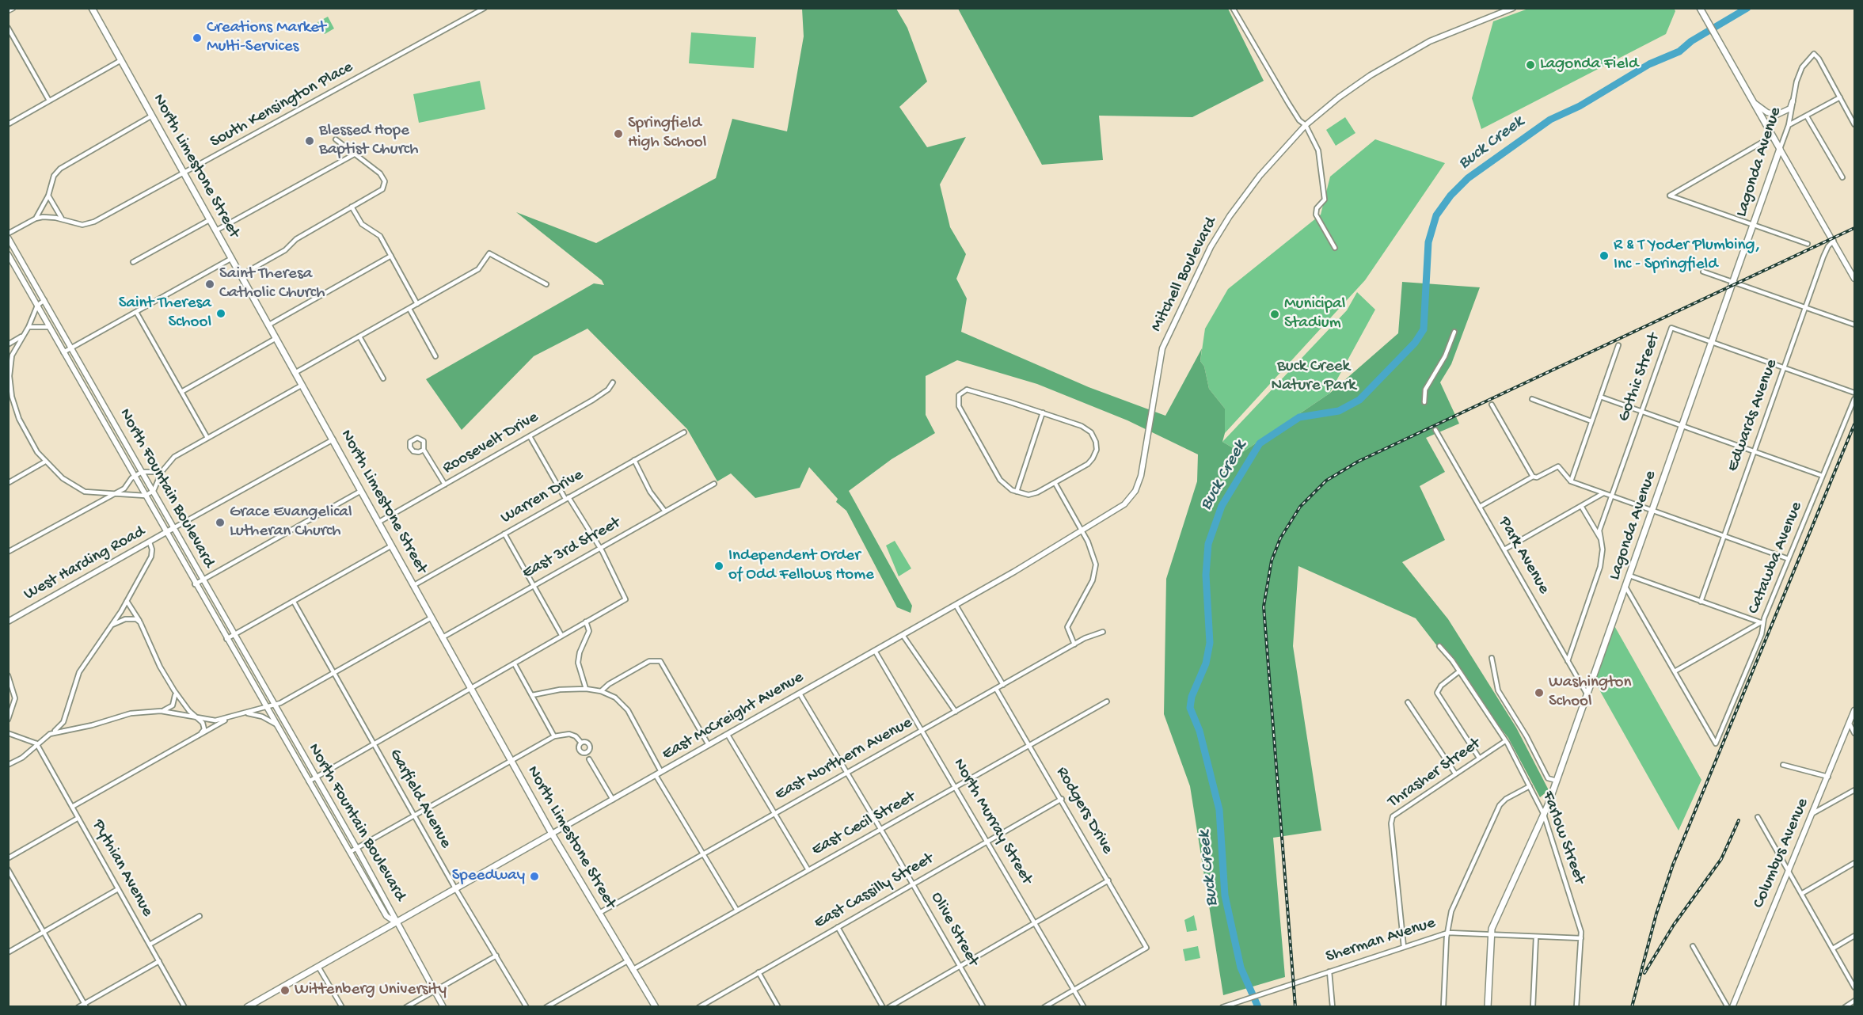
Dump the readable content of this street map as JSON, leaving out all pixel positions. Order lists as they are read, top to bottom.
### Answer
{
  "streets": {
    "main road": ["Lagonda Avenue", "North Limestone Street", "East McCreight Avenue"],
    "street": [
      "South Kensington Place",
      "Mitchell Boulevard",
      "Gothic Street",
      "Edwards Avenue",
      "Roosevelt Drive",
      "North Fountain Boulevard",
      "Warren Drive",
      "East 3rd Street",
      "Park Avenue",
      "Catawba Avenue",
      "West Harding Road",
      "East Northern Avenue",
      "Thrasher Street",
      "Garfield Avenue",
      "Rodgers Drive",
      "North Murray Street",
      "East Cecil Street",
      "Farlow Street",
      "Columbus Avenue",
      "Pythian Avenue",
      "East Cassilly Street",
      "Olive Street",
      "Sherman Avenue"
    ]
  },
  "crossings": [
    ["South Kensington Place", "North Limestone Street"],
    ["Lagonda Avenue", "Gothic Street"],
    ["Lagonda Avenue", "Park Avenue"],
    ["Lagonda Avenue", "Farlow Street"],
    ["Lagonda Avenue", "Sherman Avenue"],
    ["North Limestone Street", "Roosevelt Drive"],
    ["North Limestone Street", "Warren Drive"],
    ["North Limestone Street", "East 3rd Street"],
    ["North Limestone Street", "East McCreight Avenue"],
    ["North Limestone Street", "East Northern Avenue"],
    ["North Limestone Street", "East Cecil Street"],
    ["Mitchell Boulevard", "East McCreight Avenue"],
    ["Gothic Street", "Edwards Avenue"],
    ["Gothic Street", "Park Avenue"],
    ["North Fountain Boulevard", "West Harding Road"],
    ["North Fountain Boulevard", "East McCreight Avenue"],
    ["East McCreight Avenue", "Garfield Avenue"],
    ["East McCreight Avenue", "North Murray Street"],
    ["East McCreight Avenue", "Olive Street"],
    ["East Northern Avenue", "Rodgers Drive"],
    ["East Northern Avenue", "North Murray Street"],
    ["East Northern Avenue", "Olive Street"],
    ["Thrasher Street", "Farlow Street"],
    ["Thrasher Street", "Sherman Avenue"],
    ["Rodgers Drive", "North Murray Street"],
    ["Rodgers Drive", "East Cecil Street"],
    ["Rodgers Drive", "East Cassilly Street"],
    ["North Murray Street", "East Cecil Street"],
    ["North Murray Street", "East Cassilly Street"],
    ["East Cecil Street", "Olive Street"],
    ["Farlow Street", "Sherman Avenue"],
    ["East Cassilly Street", "Olive Street"]
  ],
  "water": ["Buck Creek"],
  "parks": ["Buck Creek Nature Park"],
  "places": [
    "Creations Market Multi-Services",
    "Lagonda Field",
    "Springfield High School",
    "Blessed Hope Baptist Church",
    "R & T Yoder Plumbing, Inc - Springfield",
    "Saint Theresa Catholic Church",
    "Saint Theresa School",
    "Municipal Stadium",
    "Grace Evangelical Lutheran Church",
    "Independent Order of Odd Fellows Home",
    "Washington School",
    "Speedway",
    "Wittenberg University"
  ]
}
